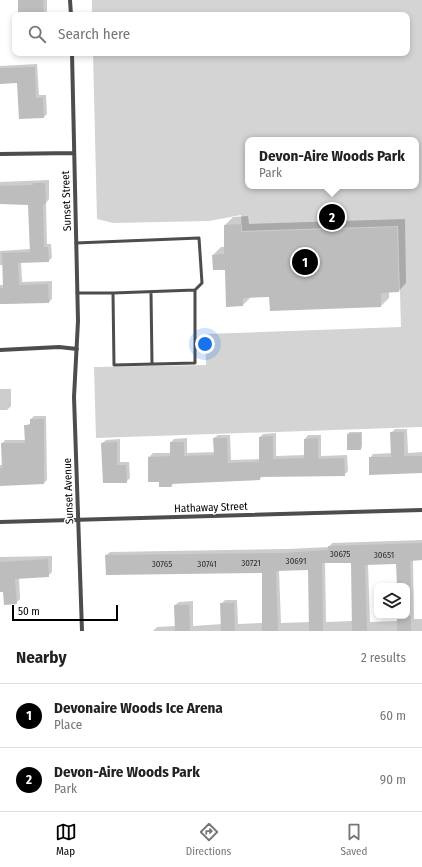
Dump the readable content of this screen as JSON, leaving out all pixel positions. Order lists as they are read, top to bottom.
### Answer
{
  "streets": {
    "street": ["Sunset Street", "Sunset Avenue", "Hathaway Street"]
  },
  "crossings": [
    ["Sunset Street", "Sunset Avenue"],
    ["Sunset Avenue", "Hathaway Street"]
  ],
  "house_numbers": [
    "30675",
    "30651",
    "30691",
    "30721",
    "30765",
    "30741"
  ],
  "scale_bar": "50 m",
  "page": {
    "search": "Search here",
    "popup": ["Devon-Aire Woods Park", "Park"],
    "pins": ["2", "1"],
    "scale": "50 m",
    "heading": ["Nearby", "2 results"],
    "list": [
      {
        "mark": "1",
        "name": "Devonaire Woods Ice Arena",
        "note": "Place",
        "value": "60 m"
      },
      {
        "mark": "2",
        "name": "Devon-Aire Woods Park",
        "note": "Park",
        "value": "90 m"
      }
    ],
    "nav": ["Map", "Directions", "Saved"]
  }
}
